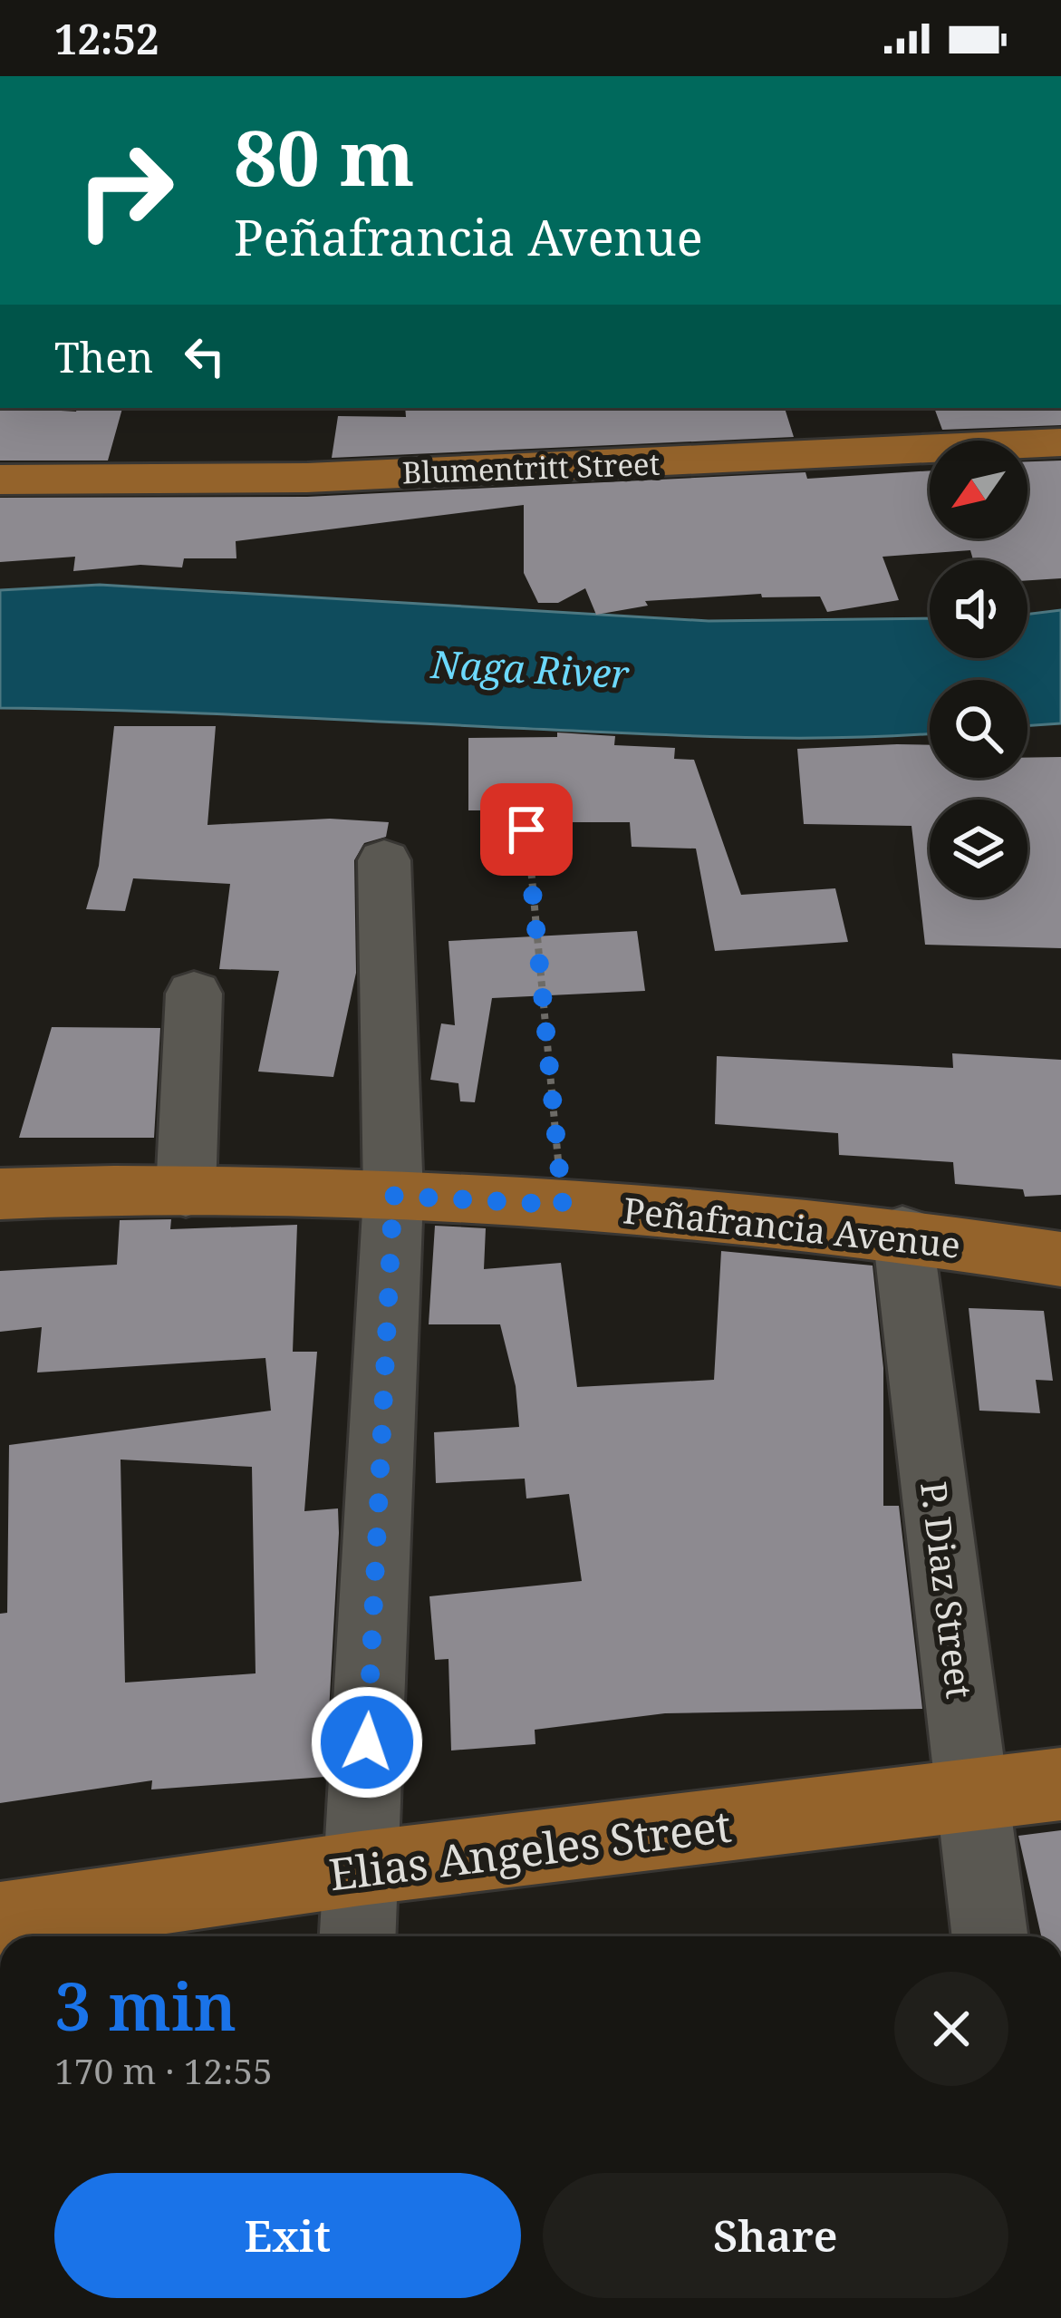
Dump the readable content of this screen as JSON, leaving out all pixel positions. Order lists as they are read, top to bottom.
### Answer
{
  "streets": {
    "main road": ["Blumentritt Street", "Peñafrancia Avenue", "Elias Angeles Street"],
    "street": ["P. Diaz Street"]
  },
  "crossings": [
    ["Peñafrancia Avenue", "P. Diaz Street"],
    ["P. Diaz Street", "Elias Angeles Street"]
  ],
  "water": ["Naga River"],
  "north": "bottom left",
  "page": {
    "status": "12:52",
    "turn": ["80 m", "Peñafrancia Avenue"],
    "then": "Then",
    "heading": ["3 min", "170 m · 12:55"],
    "buttons": ["Exit", "Share"]
  }
}
